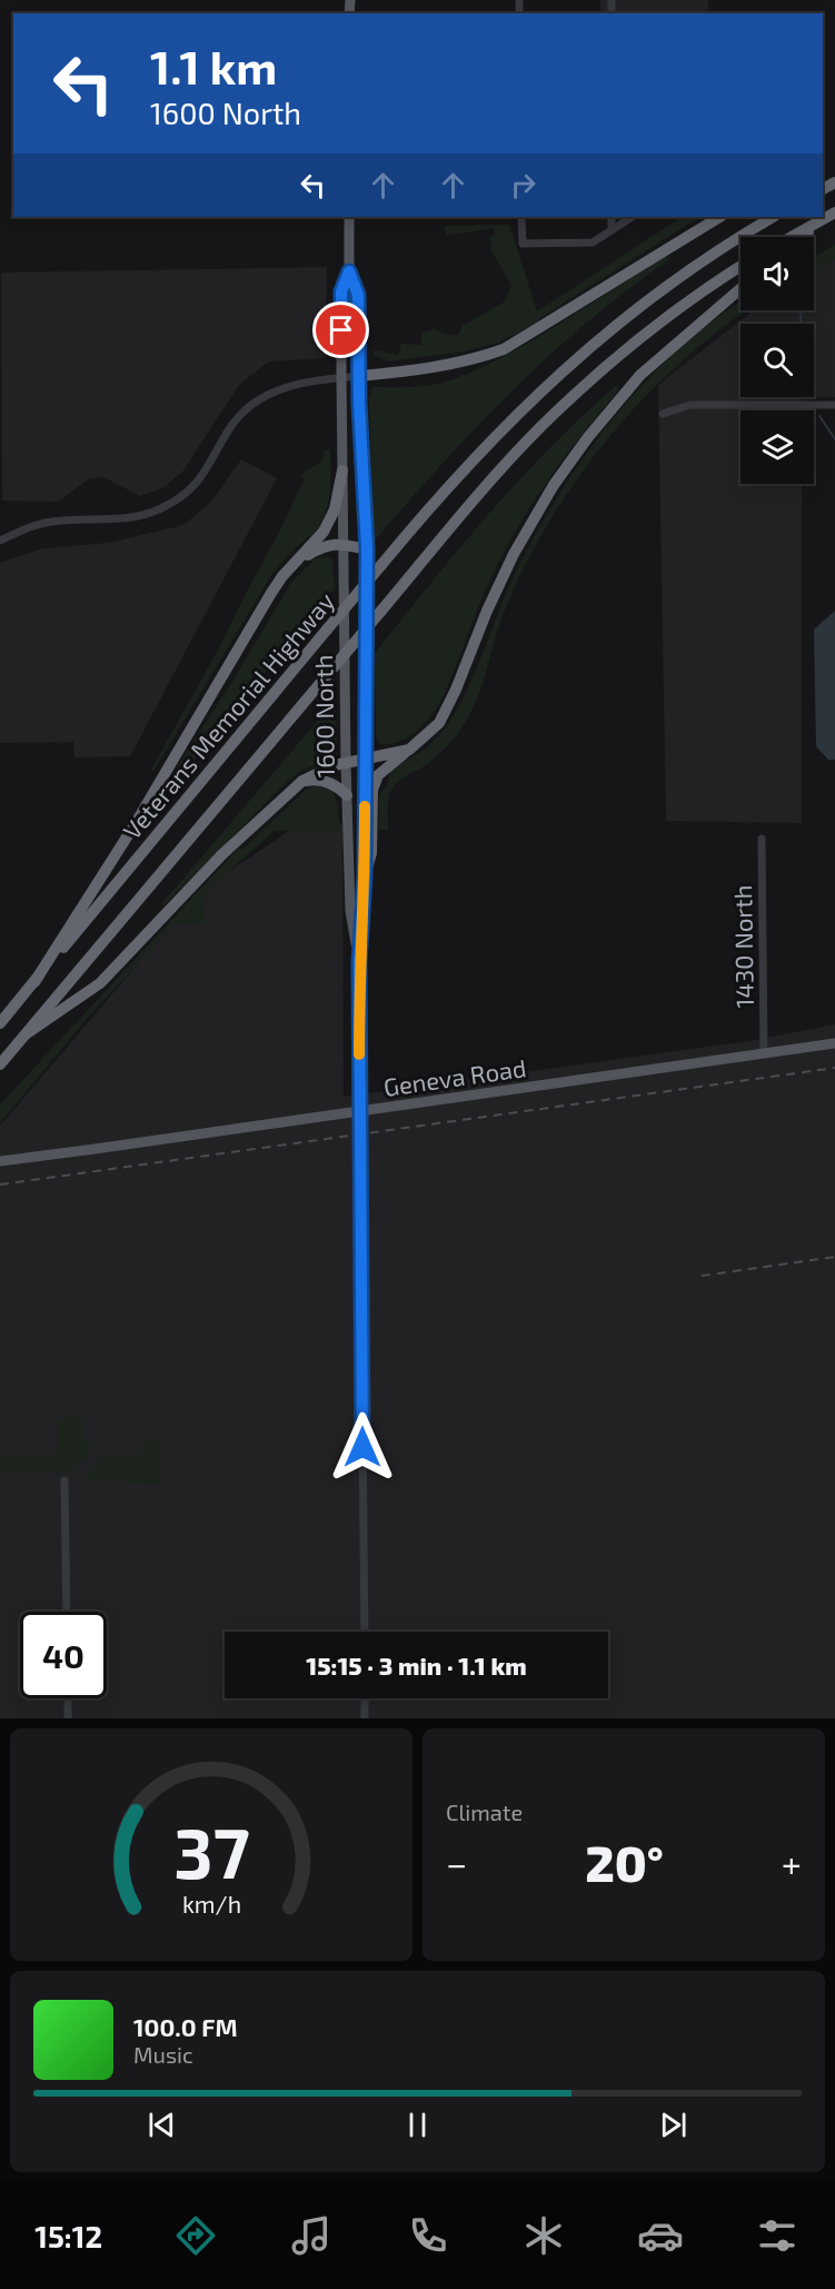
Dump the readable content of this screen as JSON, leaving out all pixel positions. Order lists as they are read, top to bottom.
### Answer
{
  "streets": {
    "highway": ["Veterans Memorial Highway"],
    "main road": ["1600 North", "Geneva Road"],
    "street": ["1430 North"]
  },
  "crossings": [
    ["1600 North", "Geneva Road"],
    ["1430 North", "Geneva Road"]
  ],
  "page": {
    "turn": ["1.1 km", "1600 North"],
    "limit": "40",
    "trip": "15:15 · 3 min · 1.1 km",
    "tile": "Climate",
    "heat": ["−", "20°", "+"],
    "song": ["100.0 FM", "Music"],
    "tabs": "15:12",
    "gauge": ["37", "km/h"]
  }
}
